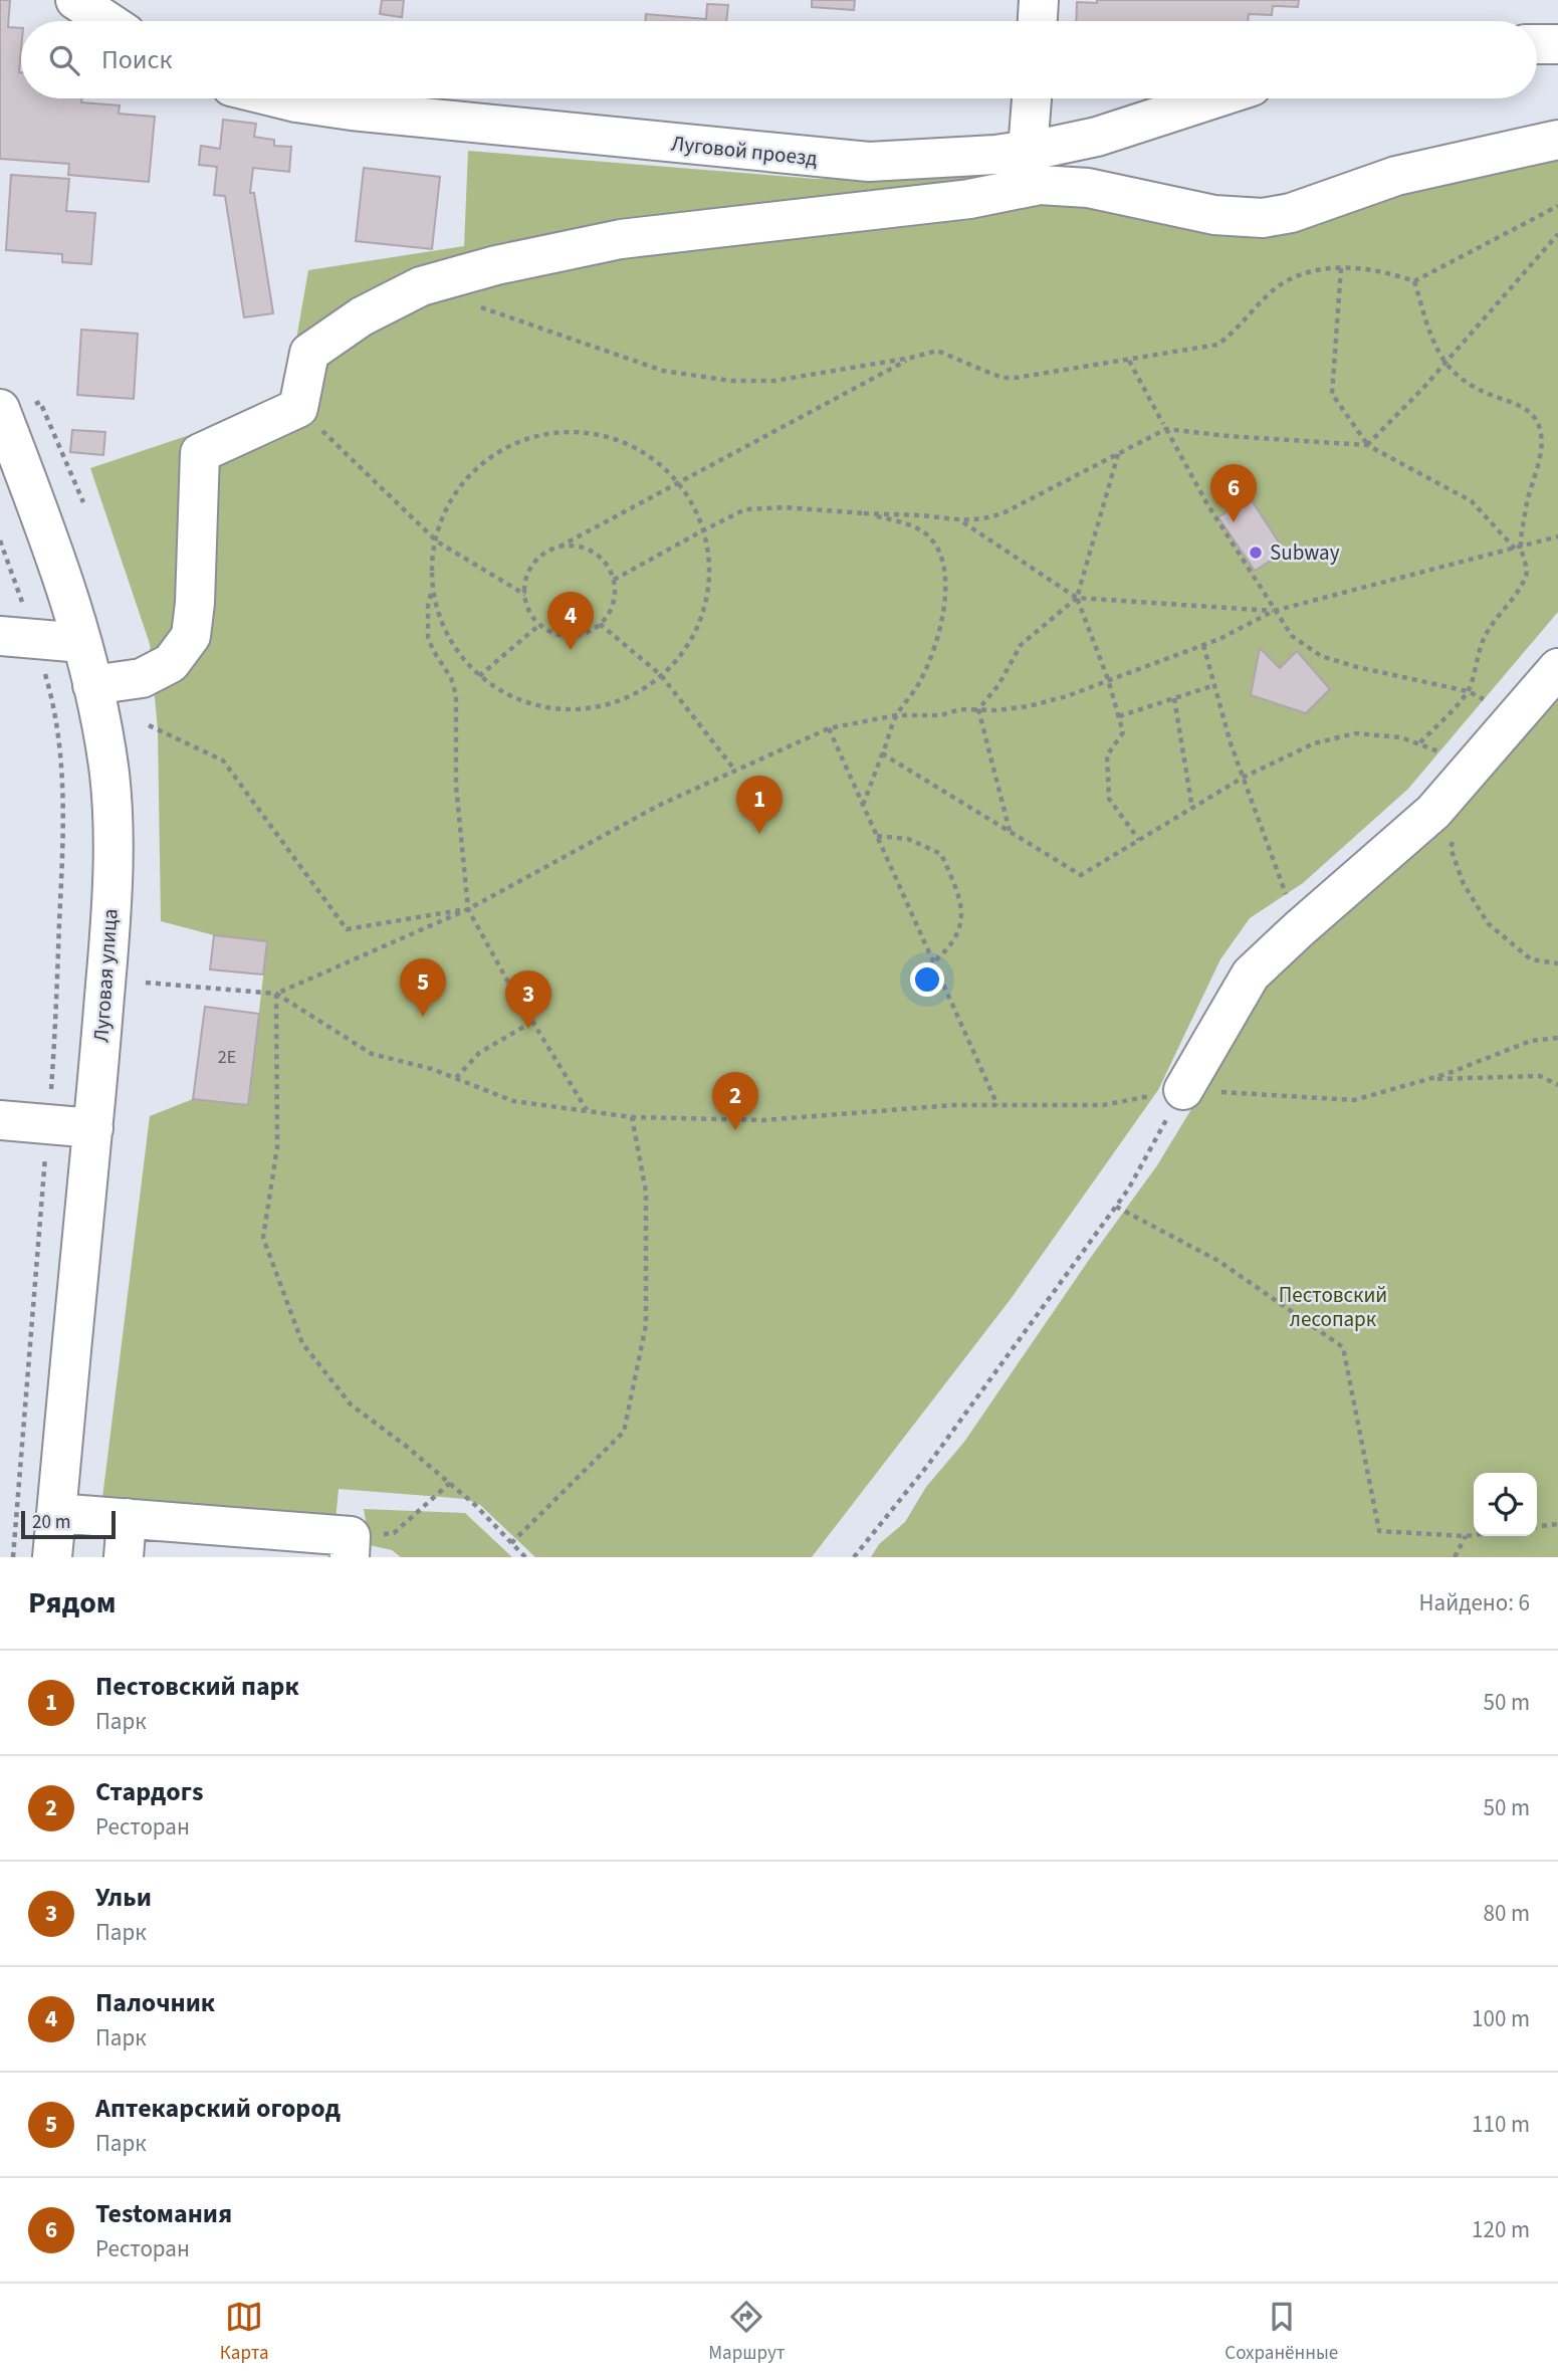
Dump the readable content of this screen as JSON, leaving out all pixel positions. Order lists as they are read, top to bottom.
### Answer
{
  "streets": {
    "street": ["Луговой проезд", "Луговая улица"]
  },
  "parks": ["Пестовский лесопарк"],
  "places": ["Subway"],
  "house_numbers": ["2Е"],
  "scale_bar": "20 m",
  "page": {
    "search": "Поиск",
    "pins": [
      "6",
      "4",
      "1",
      "5",
      "3",
      "2"
    ],
    "scale": "20 m",
    "heading": ["Рядом", "Найдено: 6"],
    "list": [
      {
        "mark": "1",
        "name": "Пестовский парк",
        "note": "Парк",
        "value": "50 m"
      },
      {
        "mark": "2",
        "name": "Стардогs",
        "note": "Ресторан",
        "value": "50 m"
      },
      {
        "mark": "3",
        "name": "Ульи",
        "note": "Парк",
        "value": "80 m"
      },
      {
        "mark": "4",
        "name": "Палочник",
        "note": "Парк",
        "value": "100 m"
      },
      {
        "mark": "5",
        "name": "Аптекарский огород",
        "note": "Парк",
        "value": "110 m"
      },
      {
        "mark": "6",
        "name": "Testoмания",
        "note": "Ресторан",
        "value": "120 m"
      }
    ],
    "nav": ["Карта", "Маршрут", "Сохранённые"]
  }
}
